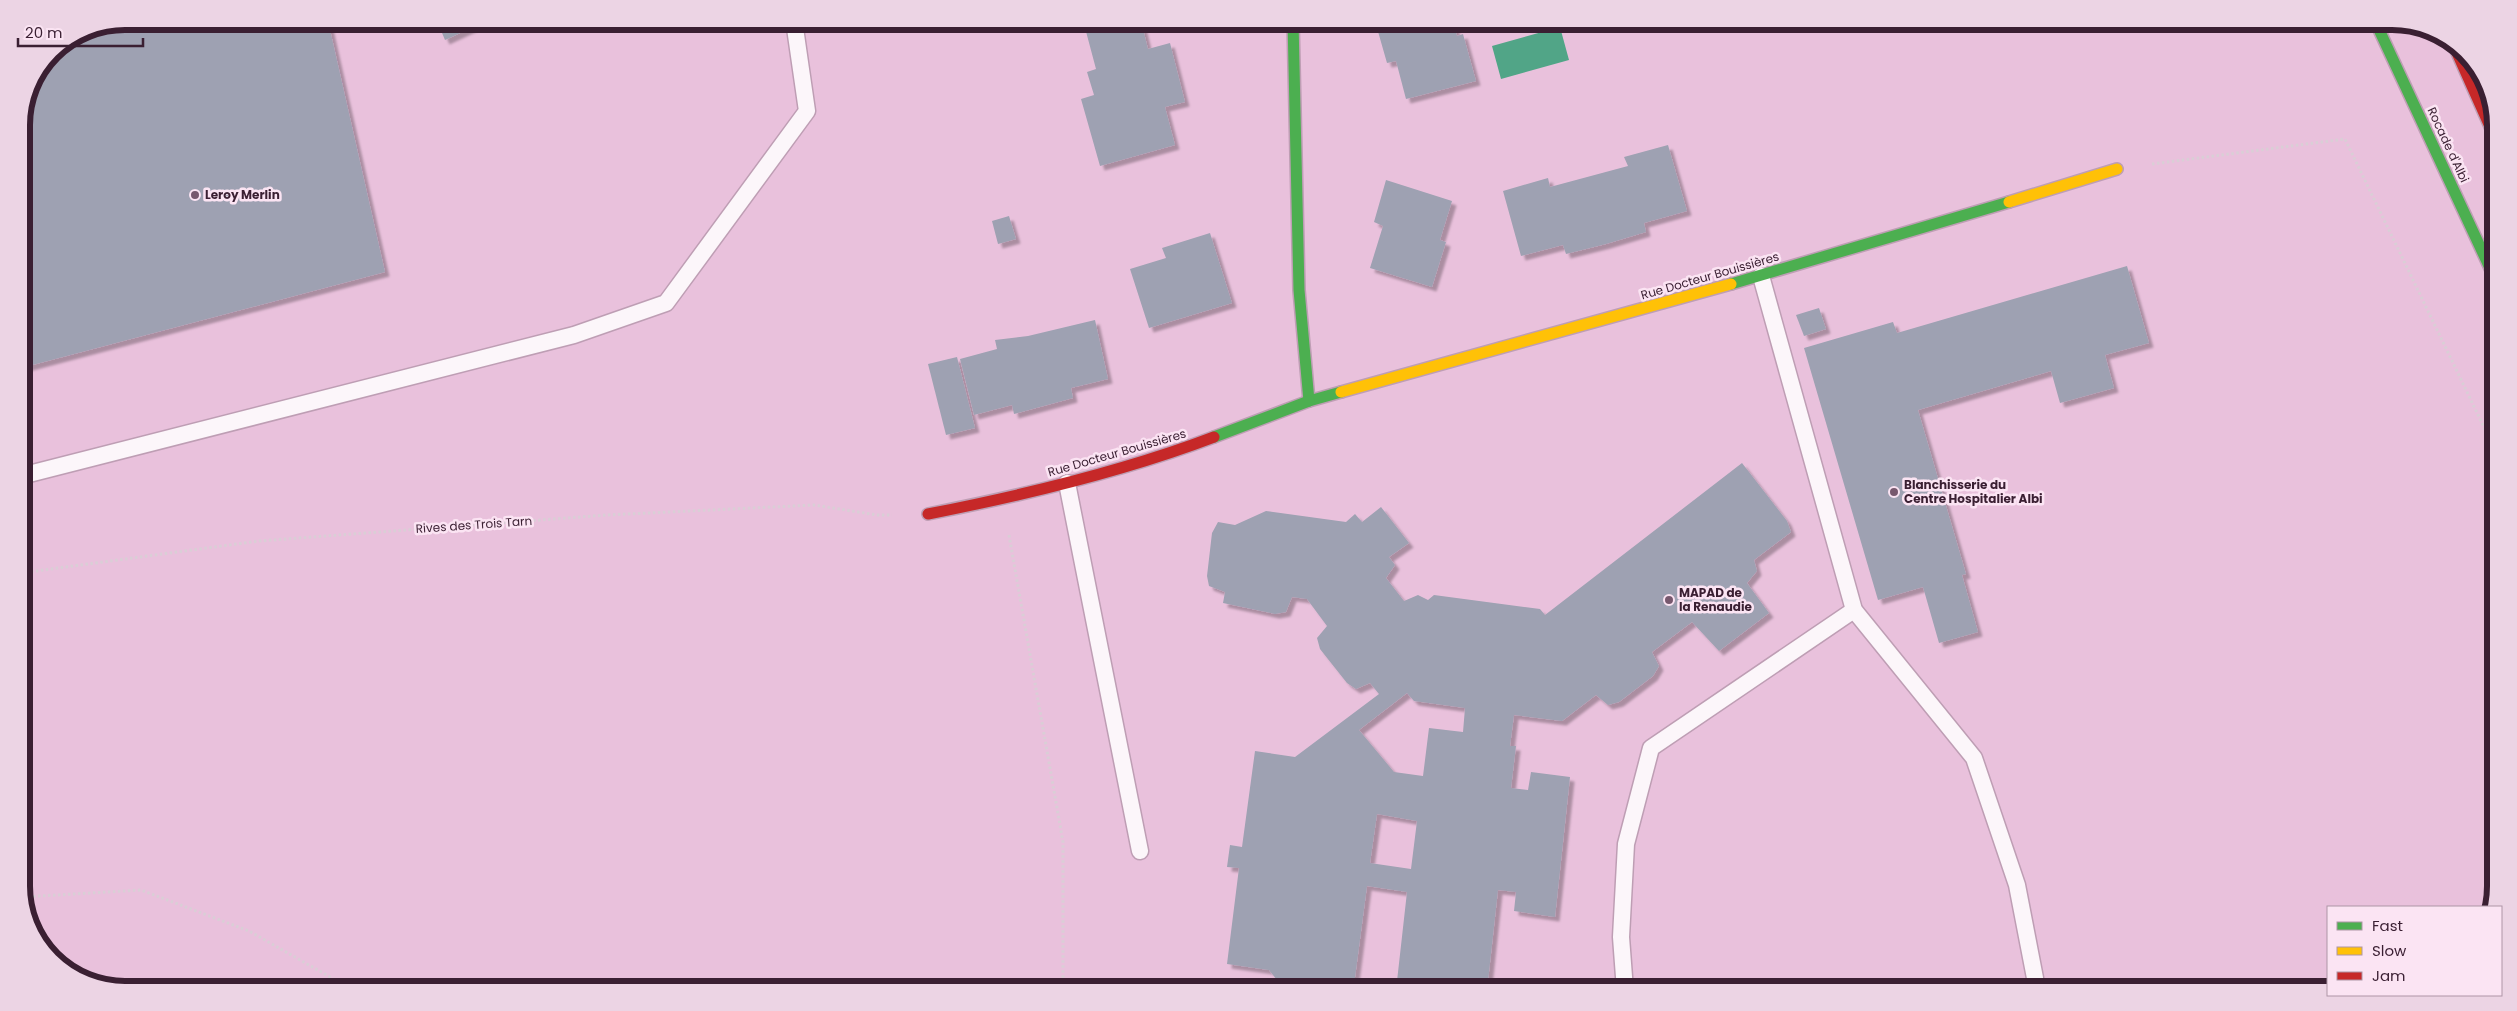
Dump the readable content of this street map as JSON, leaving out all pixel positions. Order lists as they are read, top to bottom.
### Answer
{
  "streets": {
    "main road": ["Rocade d'Albi", "Rue Docteur Bouissières"],
    "path": ["Rives des Trois Tarn"]
  },
  "crossings": [
    ["Rue Docteur Bouissières", "Rives des Trois Tarn"]
  ],
  "places": ["Leroy Merlin", "Blanchisserie du Centre Hospitalier Albi", "MAPAD de la Renaudie"],
  "legend": ["Fast", "Slow", "Jam"],
  "scale_bar": "20 m"
}
